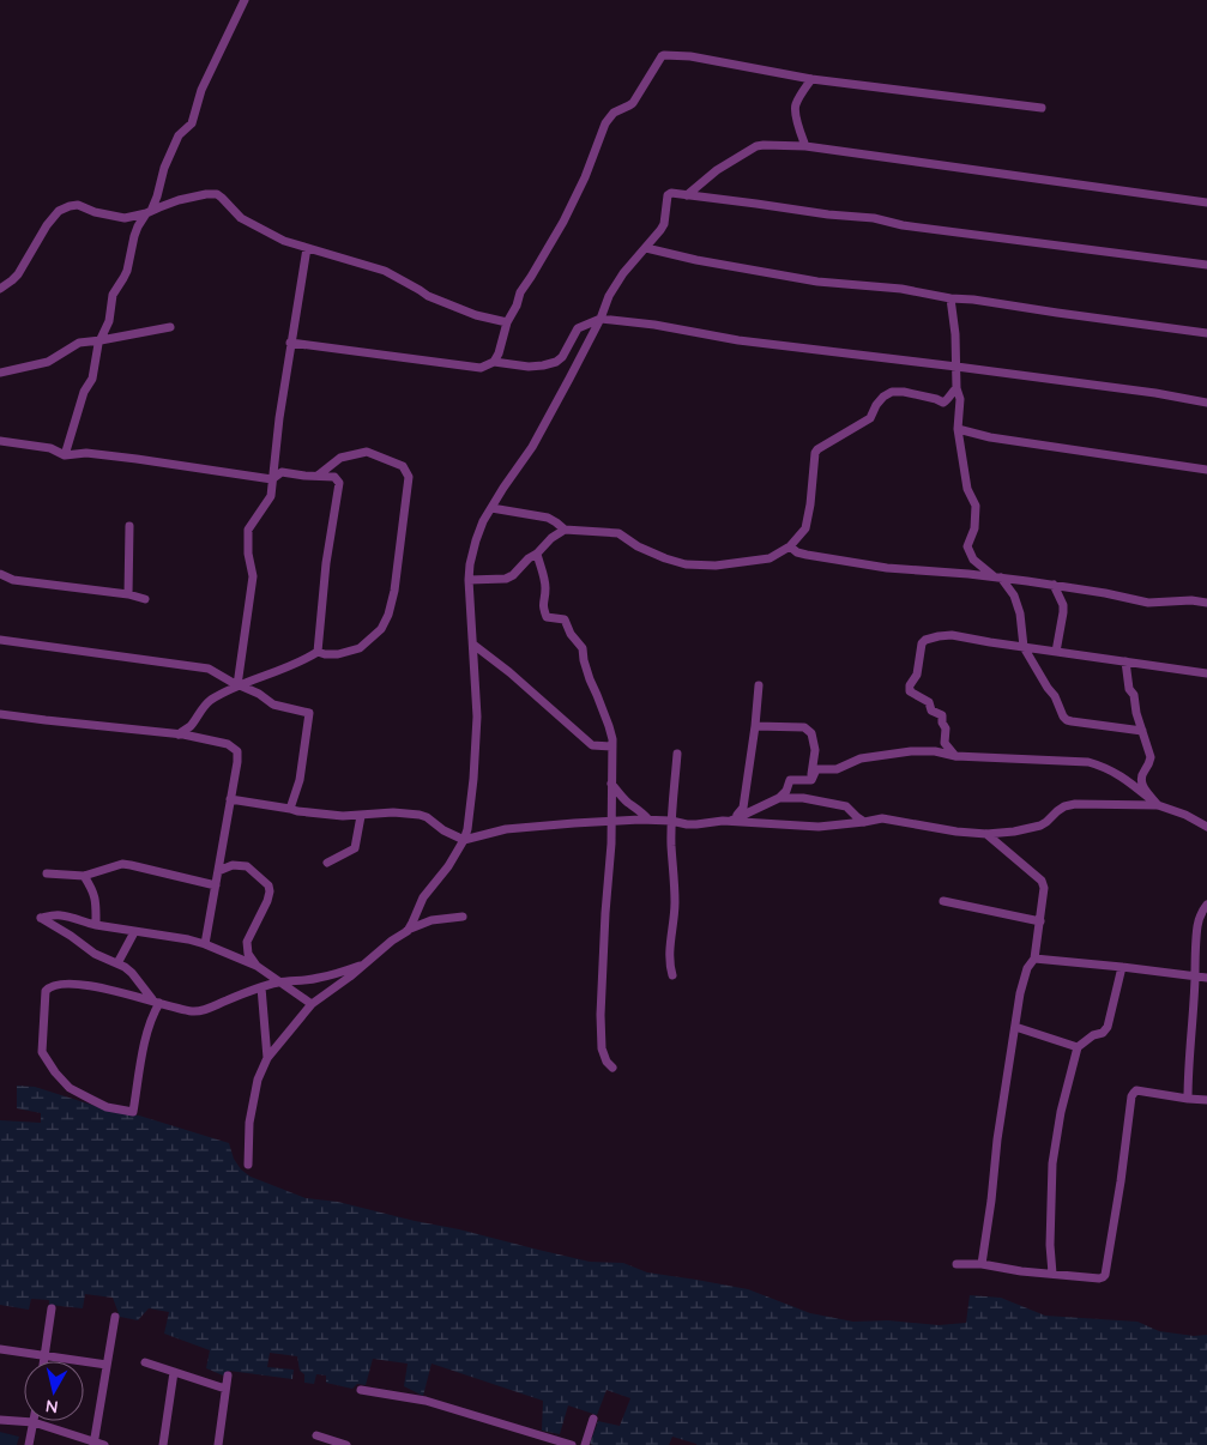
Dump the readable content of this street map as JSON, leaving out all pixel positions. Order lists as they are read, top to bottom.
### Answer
{
  "north": "bottom"
}
